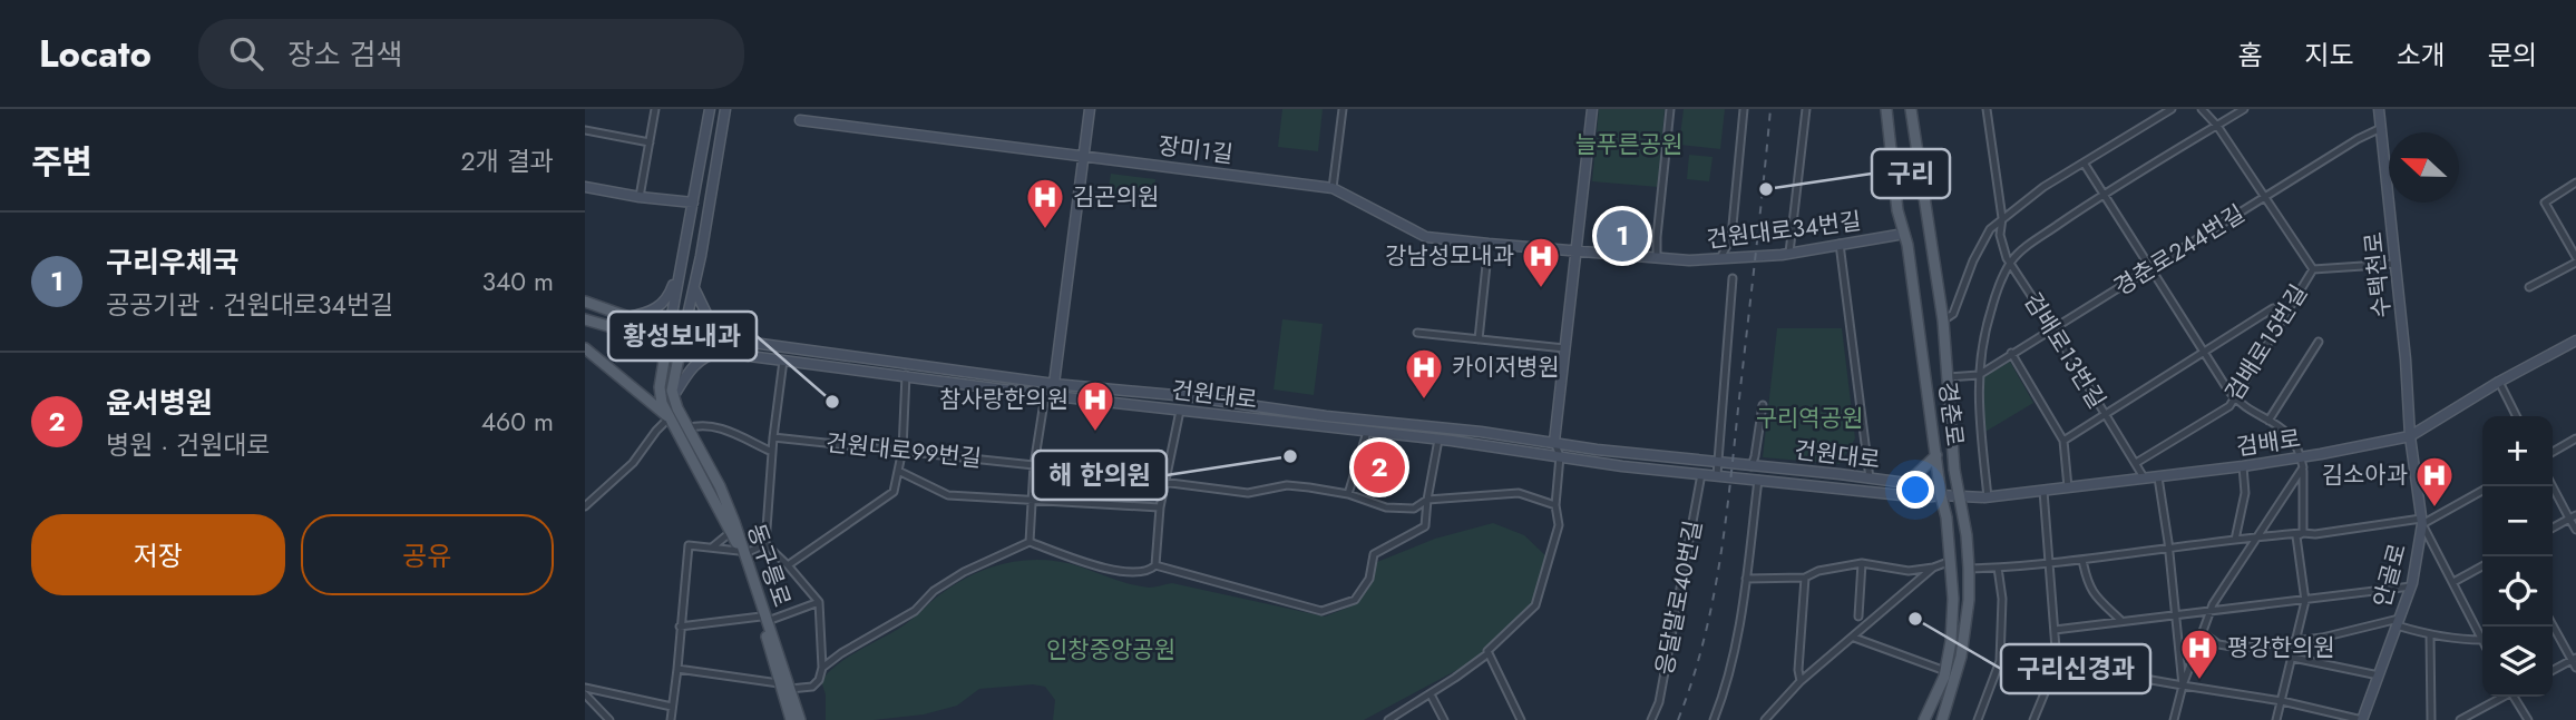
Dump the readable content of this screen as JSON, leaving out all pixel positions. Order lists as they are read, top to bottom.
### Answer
{
  "streets": {
    "main road": ["건원대로", "경춘로", "동구릉로"],
    "street": [
      "장미1길",
      "건원대로34번길",
      "경춘로244번길",
      "수택천로",
      "검배로15번길",
      "검배로13번길",
      "검배로",
      "건원대로99번길",
      "안골로",
      "응달말로40번길"
    ]
  },
  "crossings": [
    ["장미1길", "건원대로34번길"],
    ["건원대로34번길", "경춘로"],
    ["경춘로244번길", "수택천로"],
    ["경춘로244번길", "검배로13번길"],
    ["수택천로", "검배로"],
    ["수택천로", "안골로"],
    ["검배로15번길", "검배로13번길"],
    ["검배로13번길", "검배로"],
    ["건원대로", "경춘로"],
    ["건원대로", "검배로"],
    ["건원대로", "동구릉로"],
    ["건원대로", "응달말로40번길"],
    ["경춘로", "검배로"],
    ["검배로", "안골로"]
  ],
  "parks": ["늘푸른공원", "구리역공원", "인창중앙공원"],
  "places": {
    "other": [
      "구리",
      "황성보내과",
      "해 한의원",
      "구리신경과"
    ],
    "hospital": [
      "김곤의원",
      "강남성모내과",
      "카이저병원",
      "참사랑한의원",
      "김소아과",
      "평강한의원"
    ]
  },
  "north": "left",
  "page": {
    "header": "Locato",
    "search": "장소 검색",
    "nav": [
      "홈",
      "지도",
      "소개",
      "문의"
    ],
    "heading": ["주변", "2개 결과"],
    "pins": ["1", "2"],
    "list": [
      {
        "mark": "1",
        "name": "구리우체국",
        "note": "공공기관 · 건원대로34번길",
        "value": "340 m"
      },
      {
        "mark": "2",
        "name": "윤서병원",
        "note": "병원 · 건원대로",
        "value": "460 m"
      }
    ],
    "map_buttons": ["+", "−"],
    "buttons": ["저장", "공유"]
  }
}
